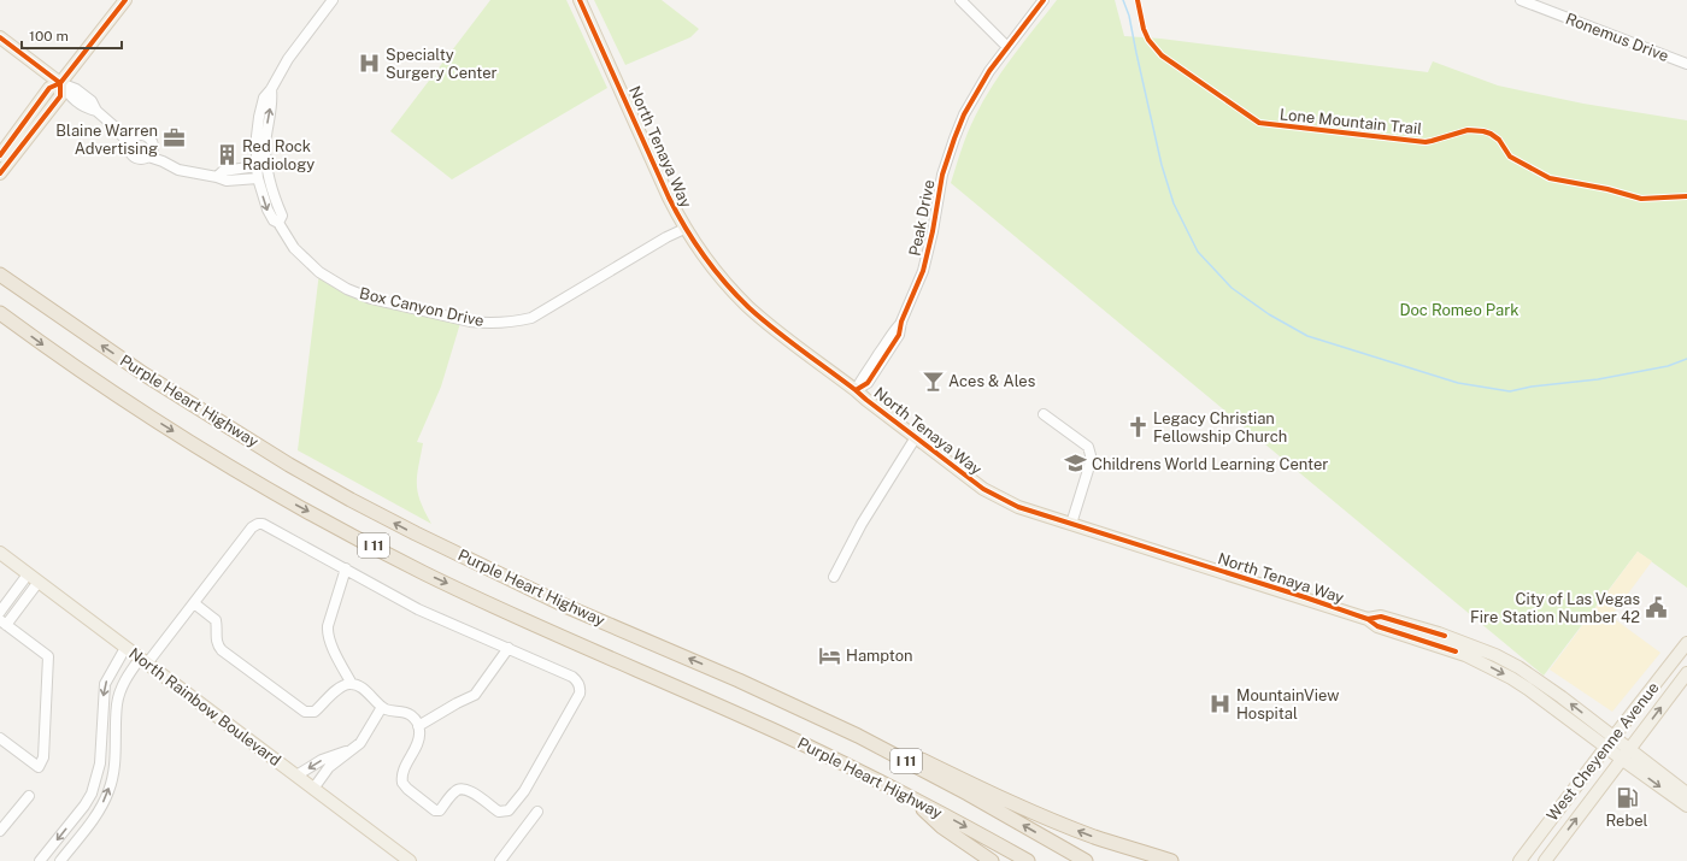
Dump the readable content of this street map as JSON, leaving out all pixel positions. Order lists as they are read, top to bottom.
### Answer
{
  "streets": {
    "highway": ["Purple Heart Highway", "I 11"],
    "main road": ["North Tenaya Way", "North Rainbow Boulevard", "West Cheyenne Avenue"],
    "street": ["Ronemus Drive", "Peak Drive", "Box Canyon Drive"],
    "cycle path": ["Lone Mountain Trail"]
  },
  "crossings": [
    ["North Tenaya Way", "Peak Drive"],
    ["North Tenaya Way", "Box Canyon Drive"],
    ["North Tenaya Way", "West Cheyenne Avenue"]
  ],
  "parks": ["Doc Romeo Park"],
  "places": {
    "hospital": ["Specialty Surgery Center", "MountainView Hospital"],
    "office": ["Blaine Warren Advertising"],
    "building": ["Red Rock Radiology"],
    "bar": ["Aces & Ales"],
    "church": ["Legacy Christian Fellowship Church"],
    "school or university": ["Childrens World Learning Center"],
    "public building": ["City of Las Vegas Fire Station Number 42"],
    "hotel": ["Hampton"],
    "fuel station": ["Rebel"]
  },
  "scale_bar": "100 m"
}
